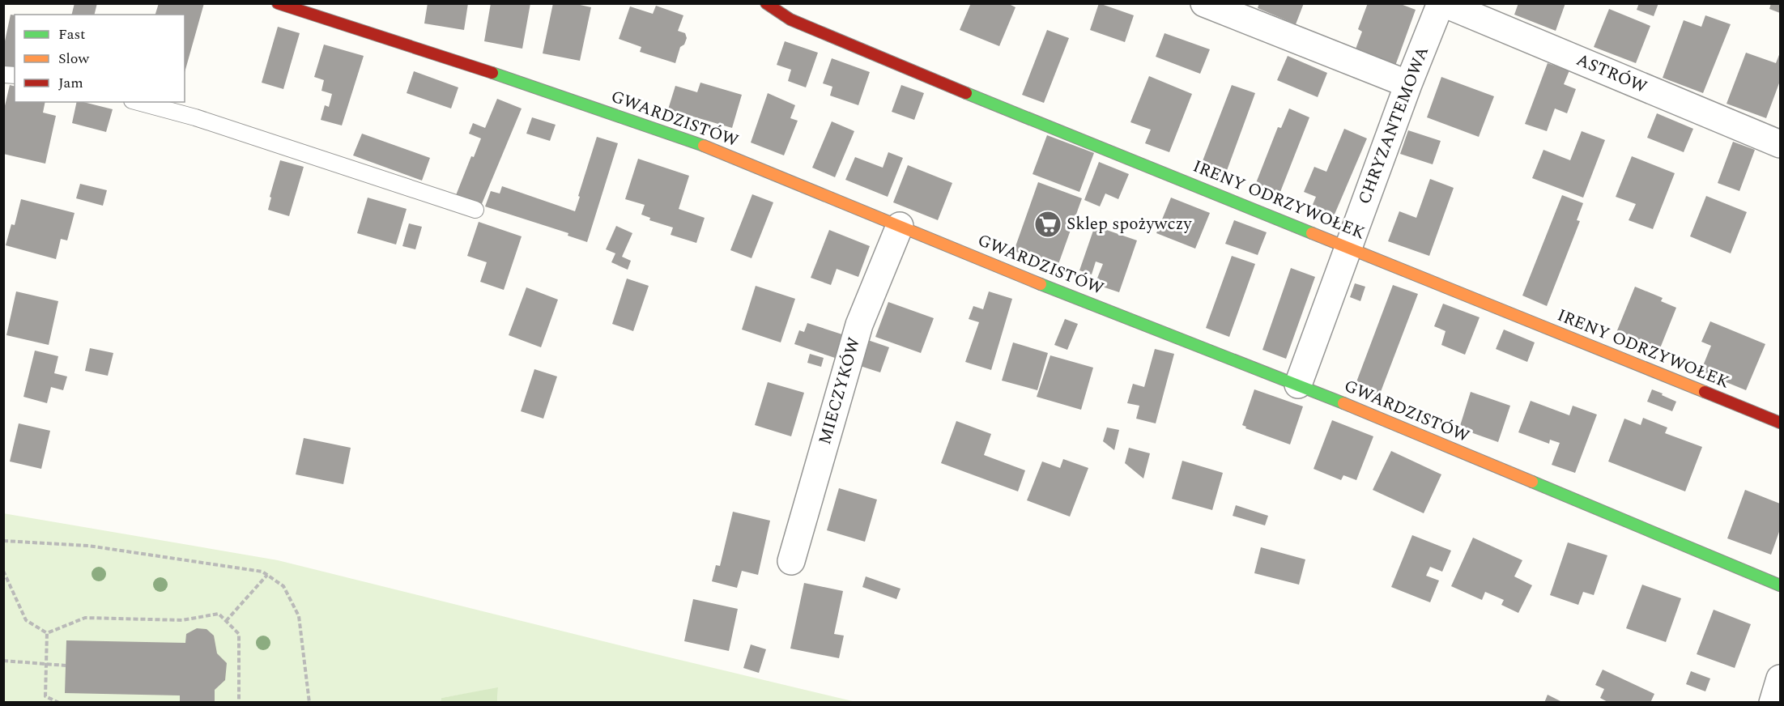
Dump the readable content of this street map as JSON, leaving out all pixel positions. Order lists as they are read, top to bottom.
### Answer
{
  "streets": {
    "street": [
      "ASTRÓW",
      "GWARDZISTÓW",
      "CHRYZANTEMOWA",
      "IRENY ODRZYWOŁEK",
      "MIECZYKÓW"
    ]
  },
  "crossings": [
    ["ASTRÓW", "CHRYZANTEMOWA"],
    ["GWARDZISTÓW", "CHRYZANTEMOWA"],
    ["GWARDZISTÓW", "MIECZYKÓW"],
    ["CHRYZANTEMOWA", "IRENY ODRZYWOŁEK"]
  ],
  "places": {
    "supermarket": ["Sklep spożywczy"]
  },
  "legend": ["Fast", "Slow", "Jam"]
}
